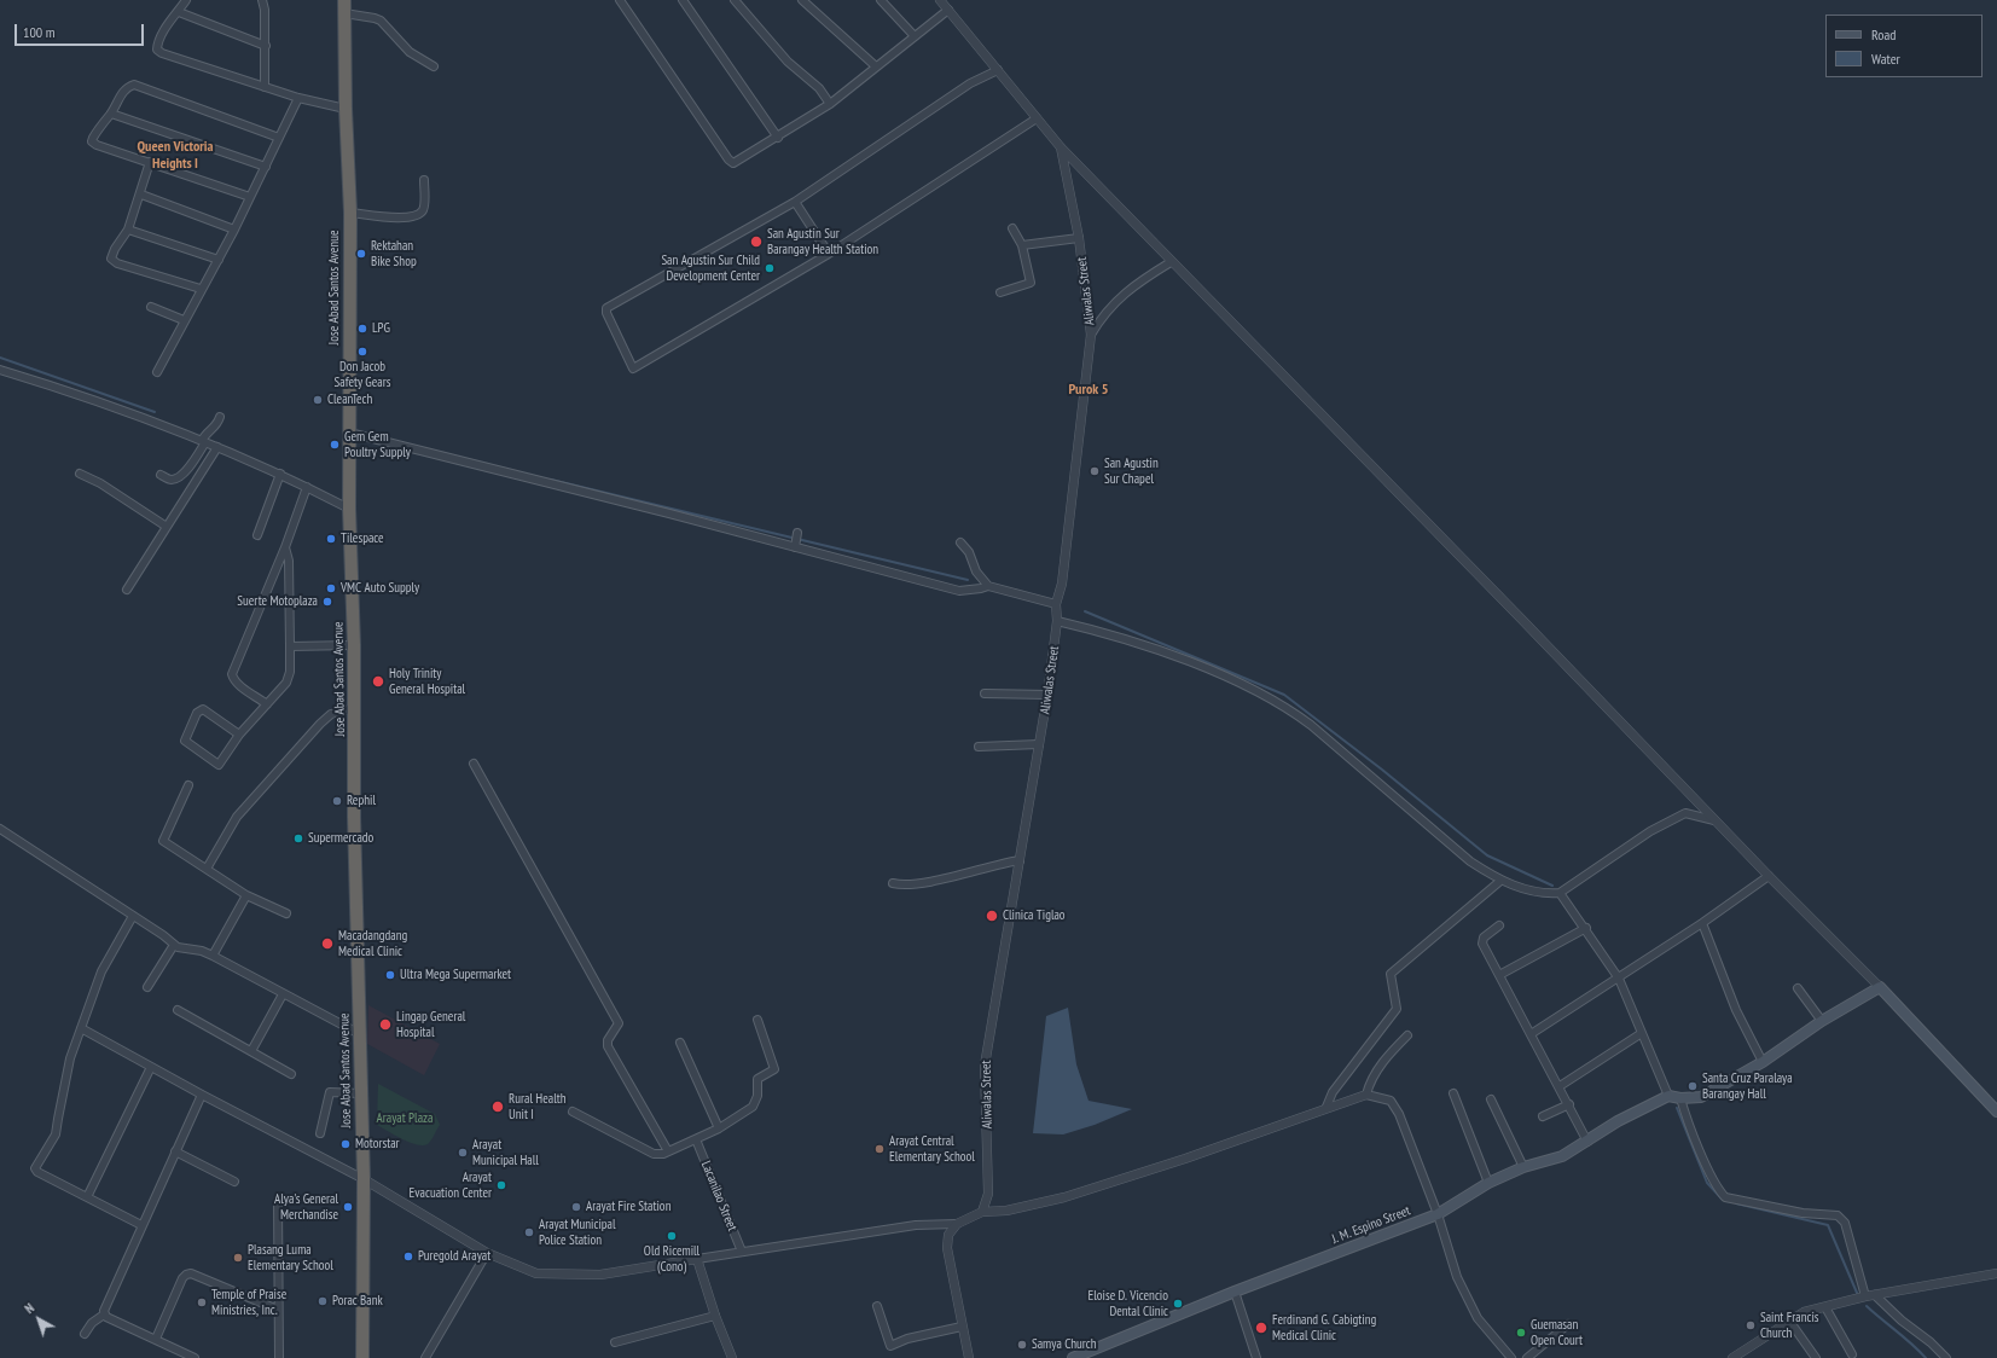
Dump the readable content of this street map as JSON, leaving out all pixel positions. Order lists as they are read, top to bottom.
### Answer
{
  "streets": {
    "highway": ["Jose Abad Santos Avenue"],
    "main road": ["J. M. Espino Street"],
    "street": ["Aliwalas Street", "Lacanilao Street"]
  },
  "districts": ["Queen Victoria Heights I", "Purok 5"],
  "parks": ["Arayat Plaza"],
  "places": [
    "San Agustin Sur Barangay Health Station",
    "Rektahan Bike Shop",
    "San Agustin Sur Child Development Center",
    "LPG",
    "Don Jacob Safety Gears",
    "CleanTech",
    "Gem Gem Poultry Supply",
    "San Agustin Sur Chapel",
    "Tilespace",
    "VMC Auto Supply",
    "Suerte Motoplaza",
    "Holy Trinity General Hospital",
    "Rephil",
    "Supermercado",
    "Clinica Tiglao",
    "Macadangdang Medical Clinic",
    "Ultra Mega Supermarket",
    "Lingap General Hospital",
    "Santa Cruz Paralaya Barangay Hall",
    "Rural Health Unit I",
    "Motorstar",
    "Arayat Central Elementary School",
    "Arayat Municipal Hall",
    "Arayat Evacuation Center",
    "Alya's General Merchandise",
    "Arayat Fire Station",
    "Arayat Municipal Police Station",
    "Old Ricemill (Cono)",
    "Puregold Arayat",
    "Plasang Luma Elementary School",
    "Porac Bank",
    "Temple of Praise Ministries, Inc.",
    "Eloise D. Vicencio Dental Clinic",
    "Saint Francis Church",
    "Ferdinand G. Cabigting Medical Clinic",
    "Guemasan Open Court",
    "Samya Church"
  ],
  "legend": ["Road", "Water"],
  "scale_bar": "100 m",
  "north": "top left"
}
